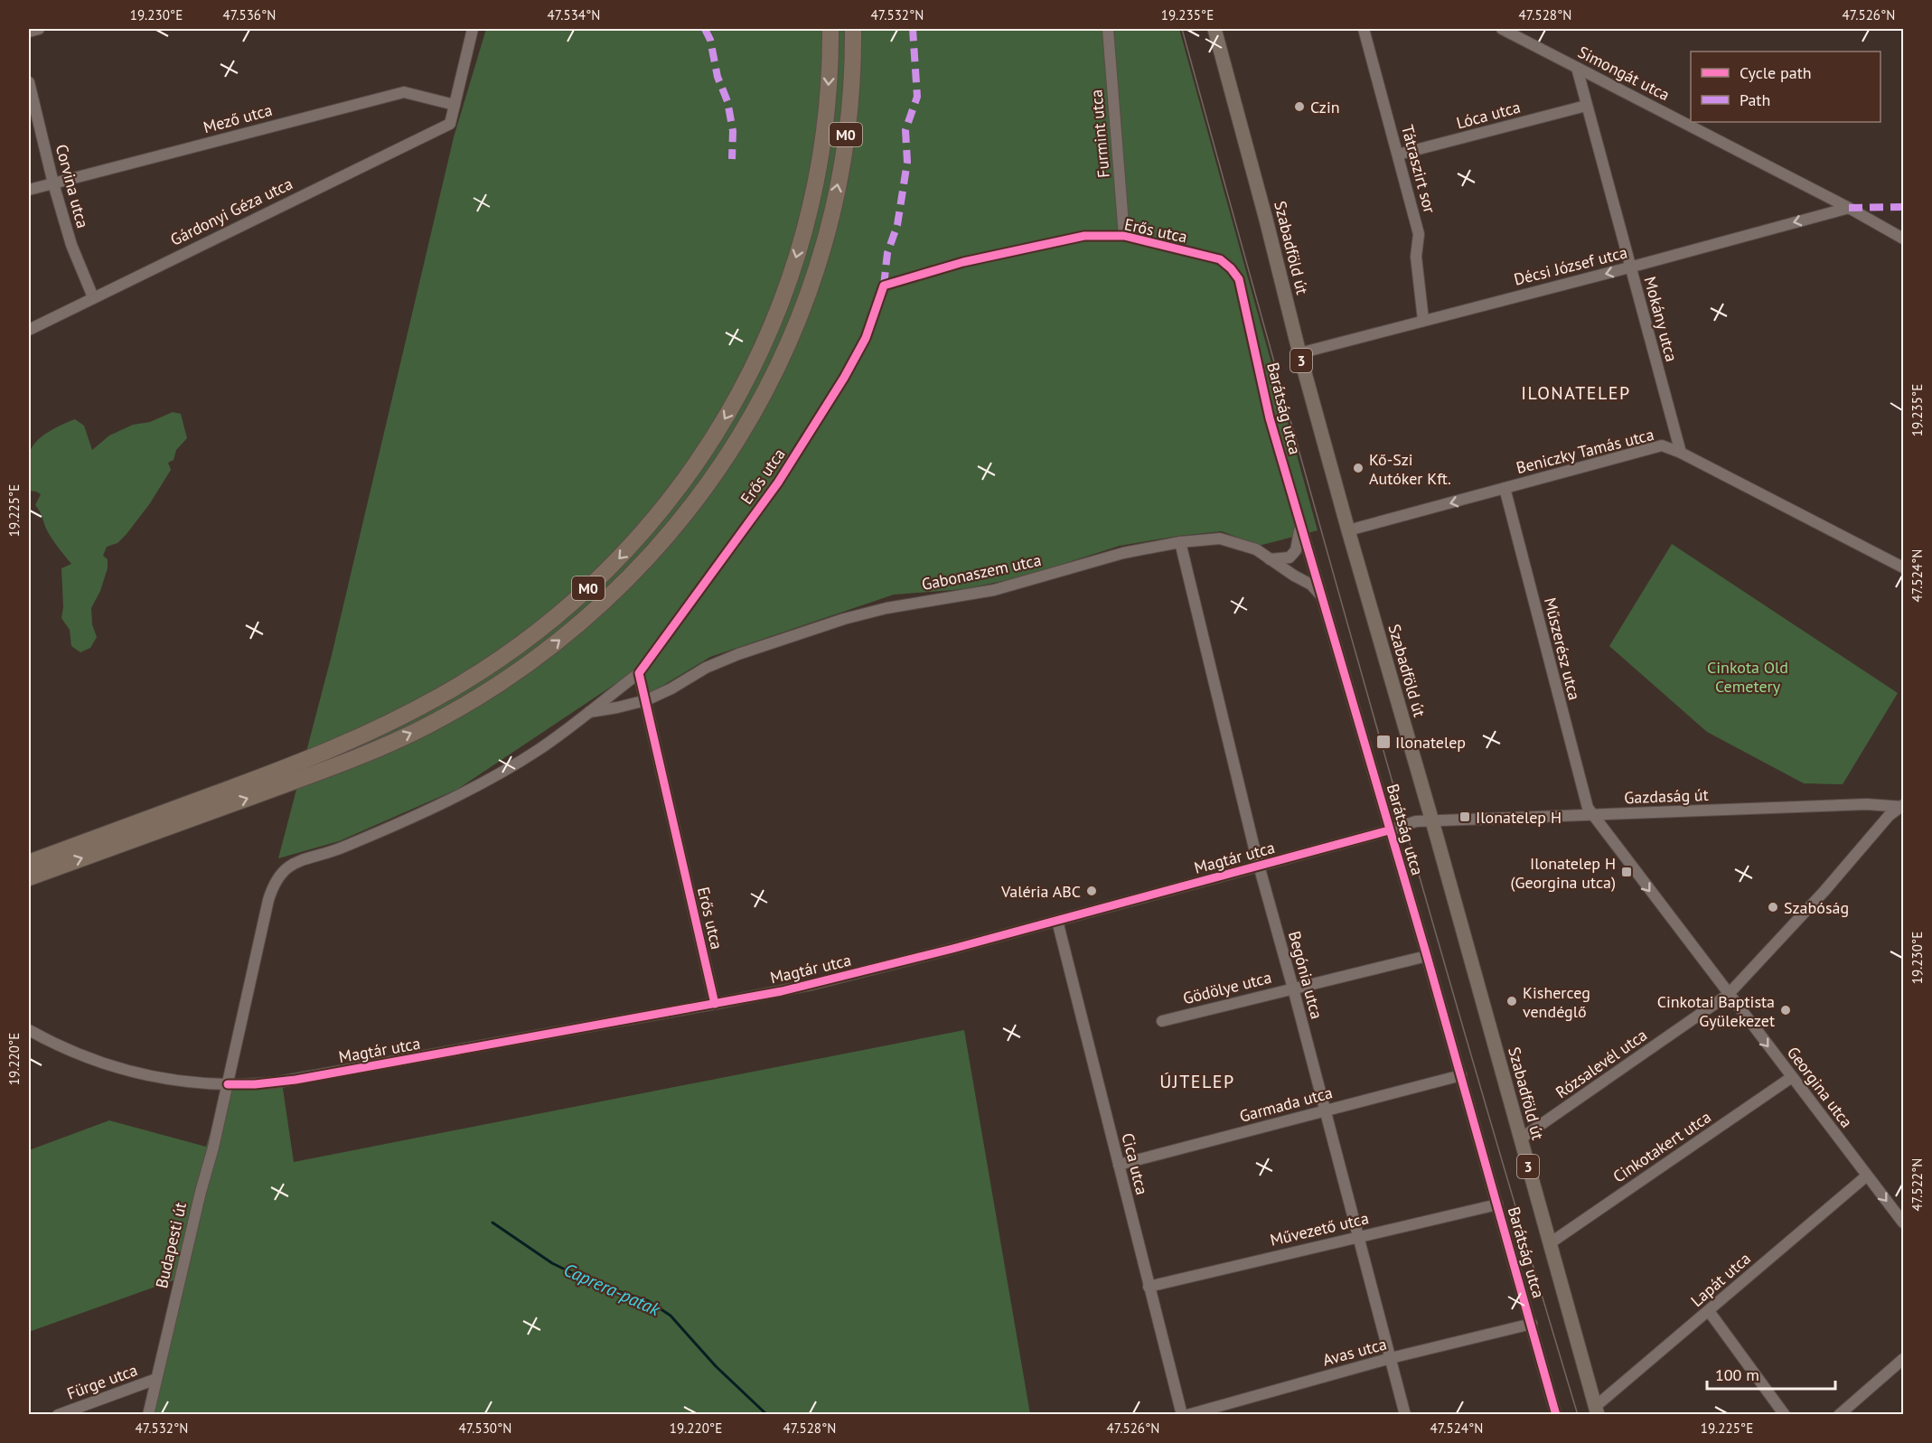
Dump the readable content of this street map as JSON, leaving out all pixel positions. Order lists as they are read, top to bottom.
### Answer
{
  "streets": {
    "highway": ["M0"],
    "main road": ["Szabadföld út", "3"],
    "street": [
      "Simongát utca",
      "Lóca utca",
      "Mező utca",
      "Furmint utca",
      "Tátraszirt sor",
      "Corvina utca",
      "Gárdonyi Géza utca",
      "Erős utca",
      "Décsi József utca",
      "Mokány utca",
      "Barátság utca",
      "Beniczky Tamás utca",
      "Gabonaszem utca",
      "Műszerész utca",
      "Gazdaság út",
      "Magtár utca",
      "Begónia utca",
      "Gödölye utca",
      "Rózsalevél utca",
      "Georgina utca",
      "Garmada utca",
      "Cinkotakert utca",
      "Cica utca",
      "Művezető utca",
      "Budapesti út",
      "Lapát utca",
      "Avas utca",
      "Fürge utca"
    ]
  },
  "crossings": [
    ["Simongát utca", "Décsi József utca"],
    ["Simongát utca", "Mokány utca"],
    ["Lóca utca", "Tátraszirt sor"],
    ["Lóca utca", "Mokány utca"],
    ["Mező utca", "Corvina utca"],
    ["Mező utca", "Gárdonyi Géza utca"],
    ["Furmint utca", "Erős utca"],
    ["Tátraszirt sor", "Décsi József utca"],
    ["Corvina utca", "Gárdonyi Géza utca"],
    ["Erős utca", "Barátság utca"],
    ["Erős utca", "Gabonaszem utca"],
    ["Erős utca", "Magtár utca"],
    ["Erős utca", "Budapesti út"],
    ["Szabadföld út", "Décsi József utca"],
    ["Szabadföld út", "Beniczky Tamás utca"],
    ["Szabadföld út", "Gazdaság út"],
    ["Szabadföld út", "Magtár utca"],
    ["Szabadföld út", "Rózsalevél utca"],
    ["Szabadföld út", "Cinkotakert utca"],
    ["Szabadföld út", "Lapát utca"],
    ["Décsi József utca", "Mokány utca"],
    ["Mokány utca", "Beniczky Tamás utca"],
    ["Barátság utca", "Gabonaszem utca"],
    ["Barátság utca", "Magtár utca"],
    ["Barátság utca", "Gödölye utca"],
    ["Barátság utca", "Garmada utca"],
    ["Barátság utca", "Művezető utca"],
    ["Barátság utca", "Avas utca"],
    ["Beniczky Tamás utca", "Műszerész utca"],
    ["Gabonaszem utca", "Begónia utca"],
    ["Gabonaszem utca", "Budapesti út"],
    ["Műszerész utca", "Gazdaság út"],
    ["Műszerész utca", "Georgina utca"],
    ["Gazdaság út", "Magtár utca"],
    ["Gazdaság út", "Rózsalevél utca"],
    ["Gazdaság út", "Georgina utca"],
    ["Magtár utca", "Begónia utca"],
    ["Magtár utca", "Cica utca"],
    ["Magtár utca", "Budapesti út"],
    ["Begónia utca", "Gödölye utca"],
    ["Begónia utca", "Garmada utca"],
    ["Begónia utca", "Művezető utca"],
    ["Begónia utca", "Avas utca"],
    ["Rózsalevél utca", "Georgina utca"],
    ["Georgina utca", "Cinkotakert utca"],
    ["Georgina utca", "Lapát utca"],
    ["Garmada utca", "Cica utca"],
    ["Cica utca", "Művezető utca"],
    ["Budapesti út", "Fürge utca"]
  ],
  "one_way": ["Décsi József utca", "Georgina utca"],
  "districts": ["ILONATELEP", "ÚJTELEP"],
  "water": ["Caprera-patak"],
  "parks": ["Cinkota Old Cemetery"],
  "places": {
    "other": [
      "Czin",
      "Kő-Szi Autóker Kft.",
      "Valéria ABC",
      "Szabóság",
      "Kisherceg vendéglő",
      "Cinkotai Baptista Gyülekezet"
    ],
    "transit": ["Ilonatelep", "Ilonatelep H", "Ilonatelep H (Georgina utca)"]
  },
  "legend": ["Cycle path", "Path"],
  "scale_bar": "100 m",
  "coordinates": [
    "19.230°E",
    "47.536°N",
    "47.534°N",
    "47.532°N",
    "19.235°E",
    "47.528°N",
    "47.526°N",
    "19.225°E",
    "47.524°N",
    "19.220°E",
    "47.522°N",
    "47.530°N"
  ]
}
